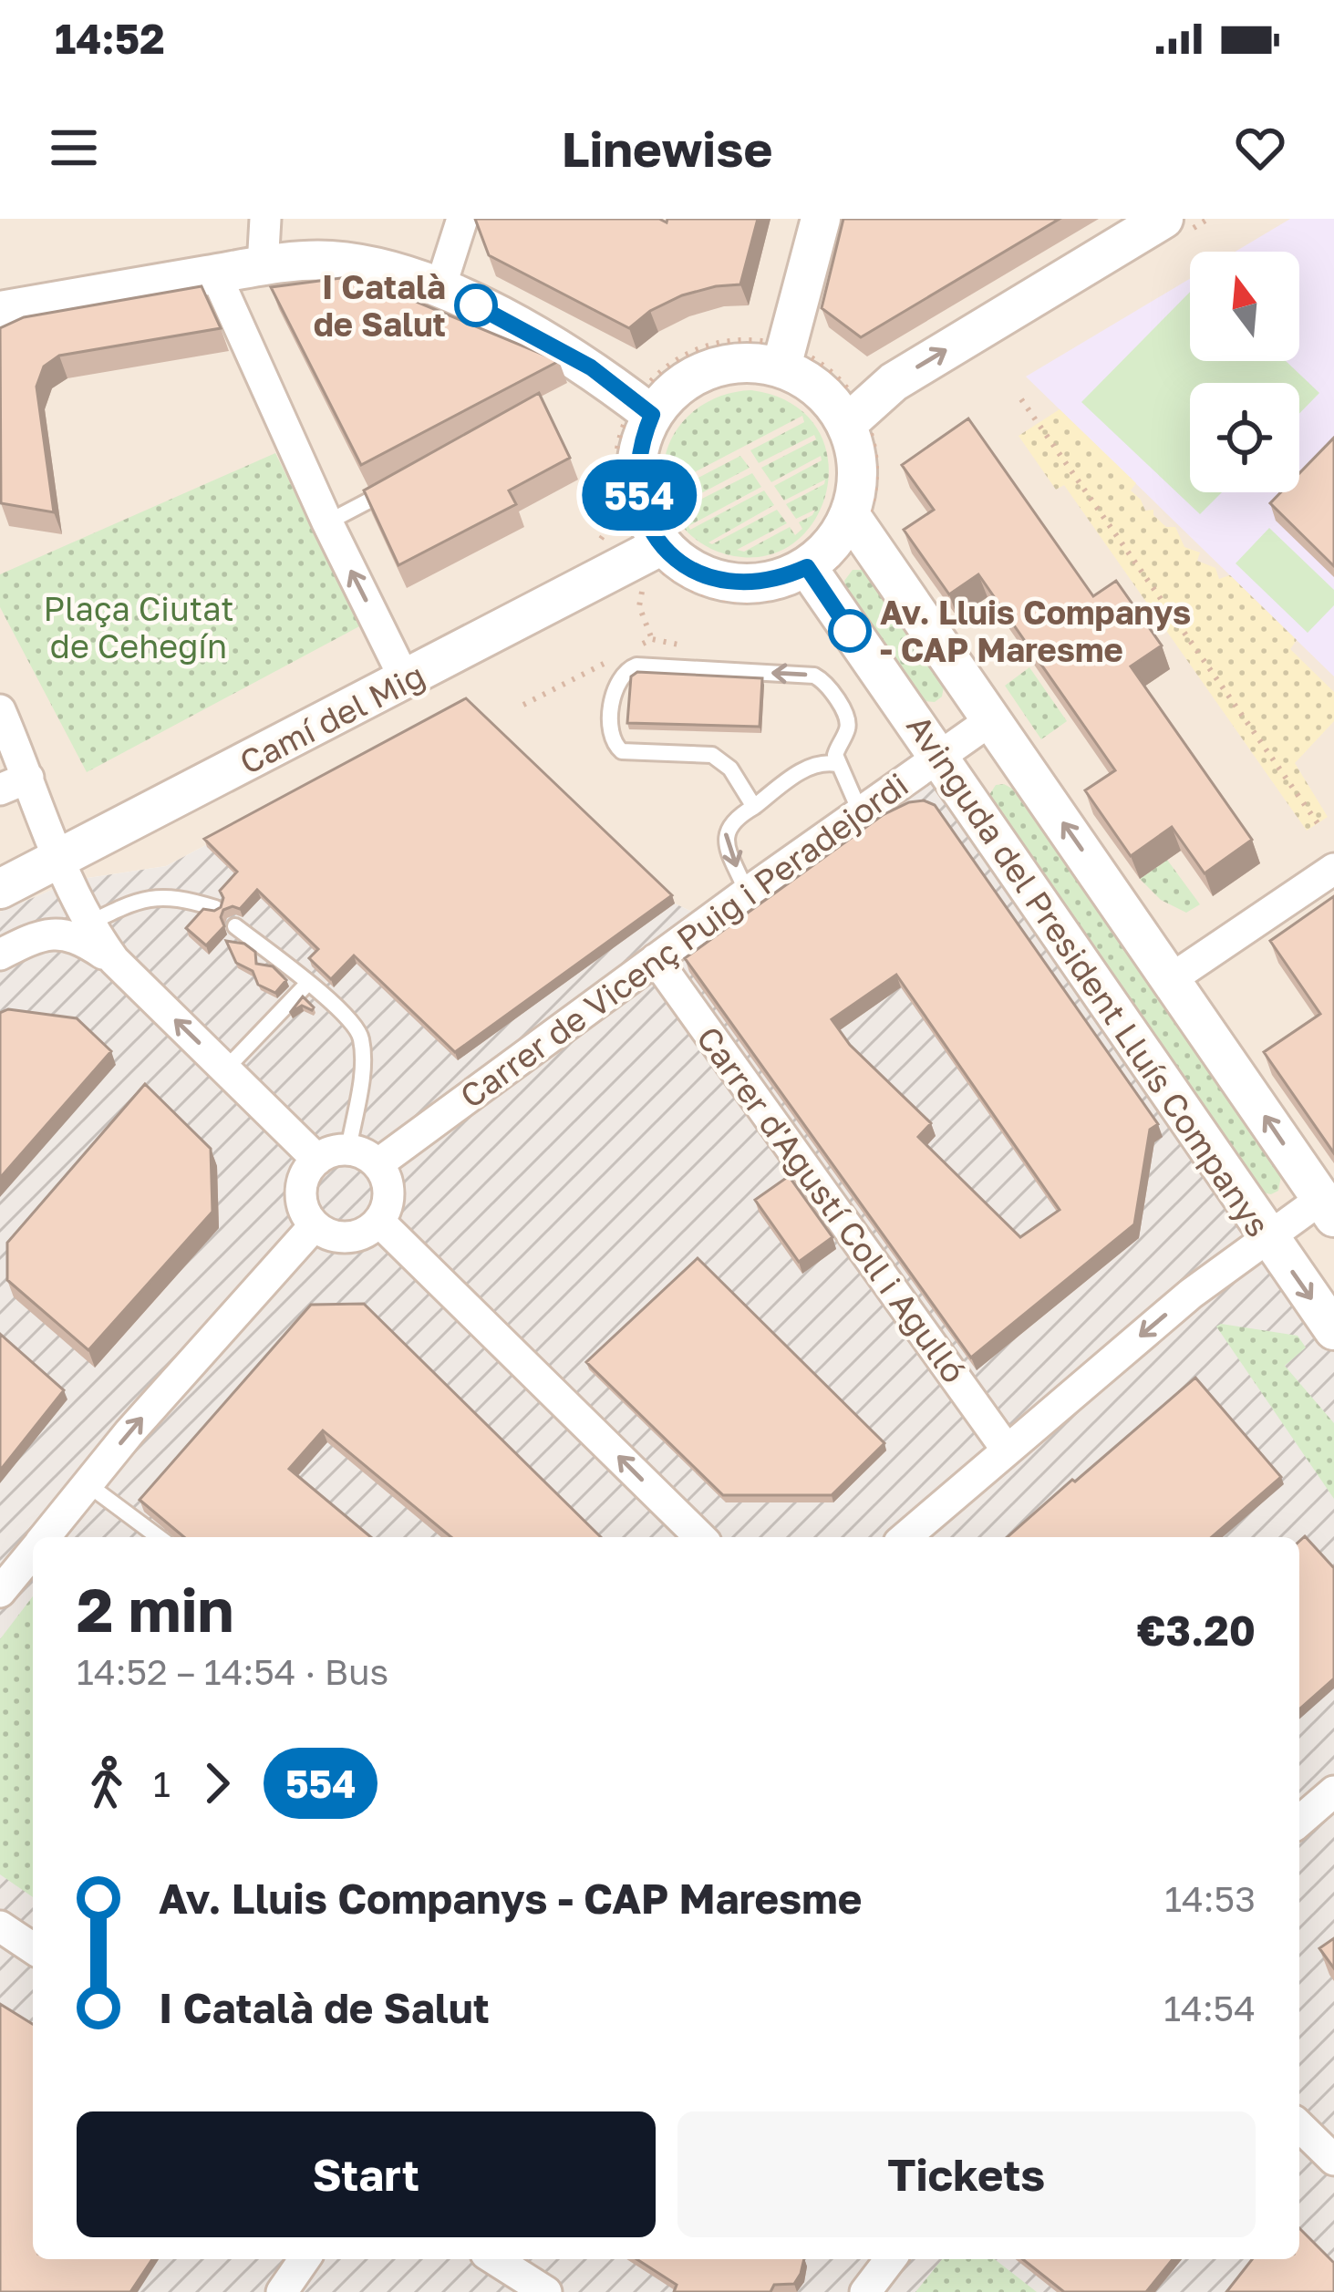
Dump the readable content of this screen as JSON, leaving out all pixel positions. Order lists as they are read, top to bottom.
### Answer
{
  "streets": {
    "street": [
      "Camí del Mig",
      "Carrer de Vicenç Puig i Peradejordi",
      "Avinguda del President Lluís Companys",
      "Carrer d'Agustí Coll i Agulló"
    ]
  },
  "crossings": [
    ["Camí del Mig", "Avinguda del President Lluís Companys"],
    ["Carrer de Vicenç Puig i Peradejordi", "Avinguda del President Lluís Companys"],
    ["Carrer de Vicenç Puig i Peradejordi", "Carrer d'Agustí Coll i Agulló"]
  ],
  "parks": ["Plaça Ciutat de Cehegín"],
  "places": ["I Català de Salut", "Av. Lluis Companys - CAP Maresme"],
  "lines": ["bus line 554"],
  "north": "top",
  "page": {
    "status": "14:52",
    "header": "Linewise",
    "on_map": "554",
    "heading": ["2 min", "14:52 – 14:54 · Bus", "€3.20"],
    "legs": ["1", "554"],
    "list": [
      {
        "name": "Av. Lluis Companys - CAP Maresme",
        "value": "14:53"
      },
      {
        "name": "I Català de Salut",
        "value": "14:54"
      }
    ],
    "buttons": ["Start", "Tickets"]
  }
}
